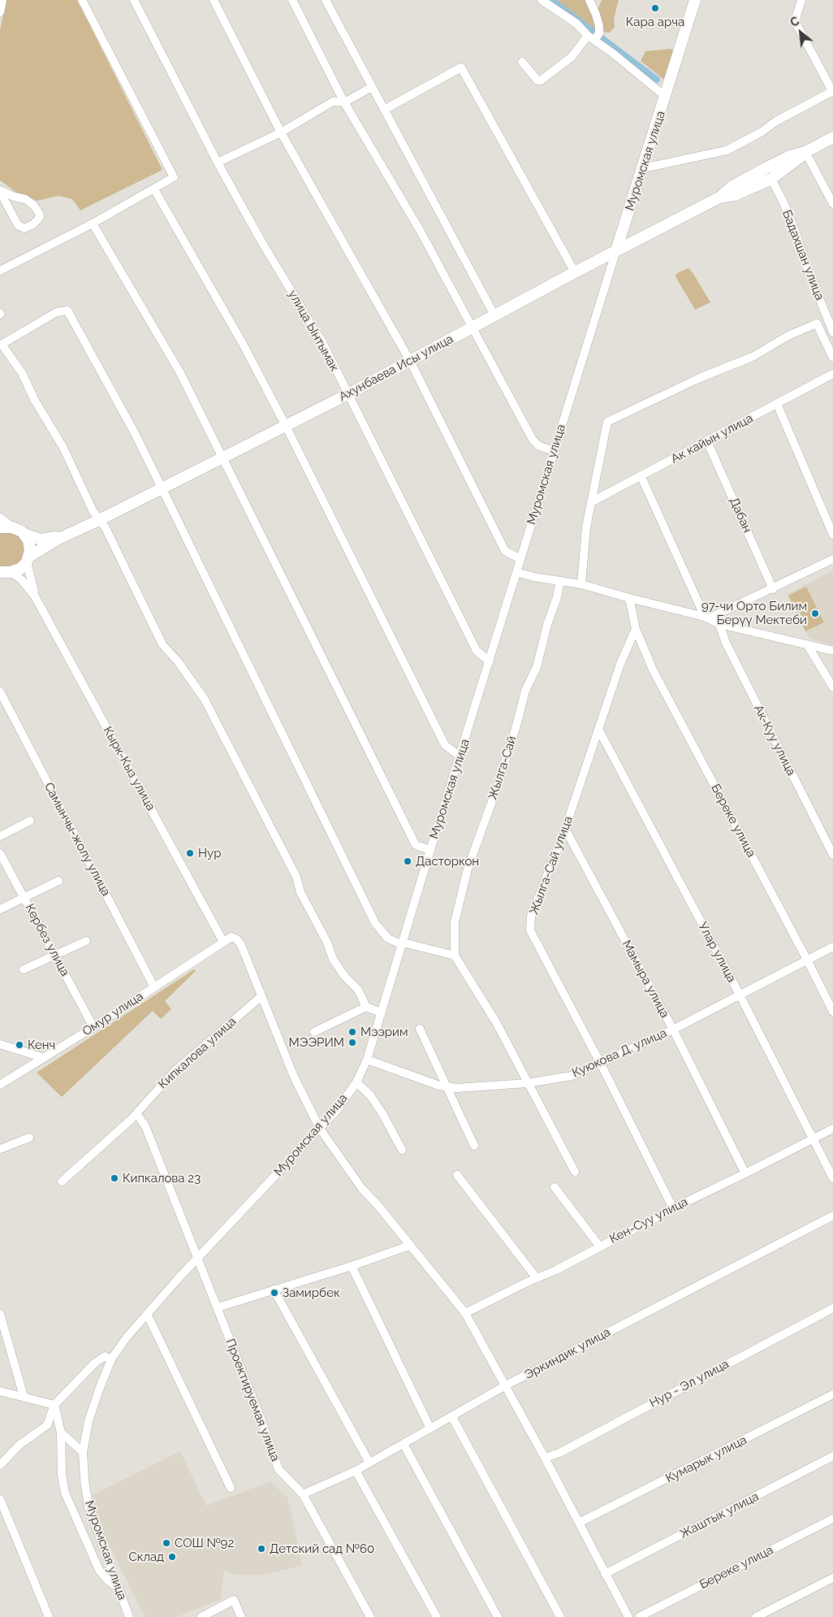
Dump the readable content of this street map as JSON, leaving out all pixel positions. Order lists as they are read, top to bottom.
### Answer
{
  "streets": {
    "main road": ["Муромская улица", "Ахунбаева Исы улица"],
    "street": [
      "Бадахшан улица",
      "улица Ынтымак",
      "Ак кайын улица",
      "Дабан",
      "Ак-Куу улица",
      "Жылга-Сай",
      "Кырк-Кыз улица",
      "Береке улица",
      "Самынчы-жолу улица",
      "Жылга-Сай улица",
      "Кербез улица",
      "Улар улица",
      "Мамыра улица",
      "Омур улица",
      "Кипкалова улица",
      "Куюкова Д. улица",
      "Кен-Суу улица",
      "Эркиндик улица",
      "Нур - Эл улица",
      "Проектируемая улица",
      "Кумарык улица",
      "Жаштык улица"
    ]
  },
  "crossings": [
    ["Муромская улица", "улица Ынтымак"],
    ["Муромская улица", "Ахунбаева Исы улица"],
    ["Муромская улица", "Куюкова Д. улица"],
    ["Муромская улица", "Проектируемая улица"],
    ["Бадахшан улица", "Ахунбаева Исы улица"],
    ["улица Ынтымак", "Ахунбаева Исы улица"],
    ["Ахунбаева Исы улица", "Кырк-Кыз улица"],
    ["Ак кайын улица", "Дабан"],
    ["Кырк-Кыз улица", "Омур улица"],
    ["Береке улица", "Жылга-Сай улица"],
    ["Береке улица", "Куюкова Д. улица"],
    ["Самынчы-жолу улица", "Омур улица"],
    ["Жылга-Сай улица", "Улар улица"],
    ["Жылга-Сай улица", "Мамыра улица"],
    ["Жылга-Сай улица", "Куюкова Д. улица"],
    ["Жылга-Сай улица", "Кен-Суу улица"],
    ["Кербез улица", "Омур улица"],
    ["Улар улица", "Куюкова Д. улица"],
    ["Улар улица", "Кен-Суу улица"],
    ["Мамыра улица", "Куюкова Д. улица"],
    ["Мамыра улица", "Кен-Суу улица"],
    ["Эркиндик улица", "Проектируемая улица"]
  ],
  "places": [
    "Кара арча",
    "97-чи Орто Билим Берүү Мектеби",
    "Нур",
    "Дасторкон",
    "Мээрим",
    "МЭЭРИМ",
    "Кенч",
    "Кипкалова 23",
    "Замирбек",
    "СОШ №92",
    "Детский сад №60",
    "Склад"
  ],
  "north": "top left"
}
